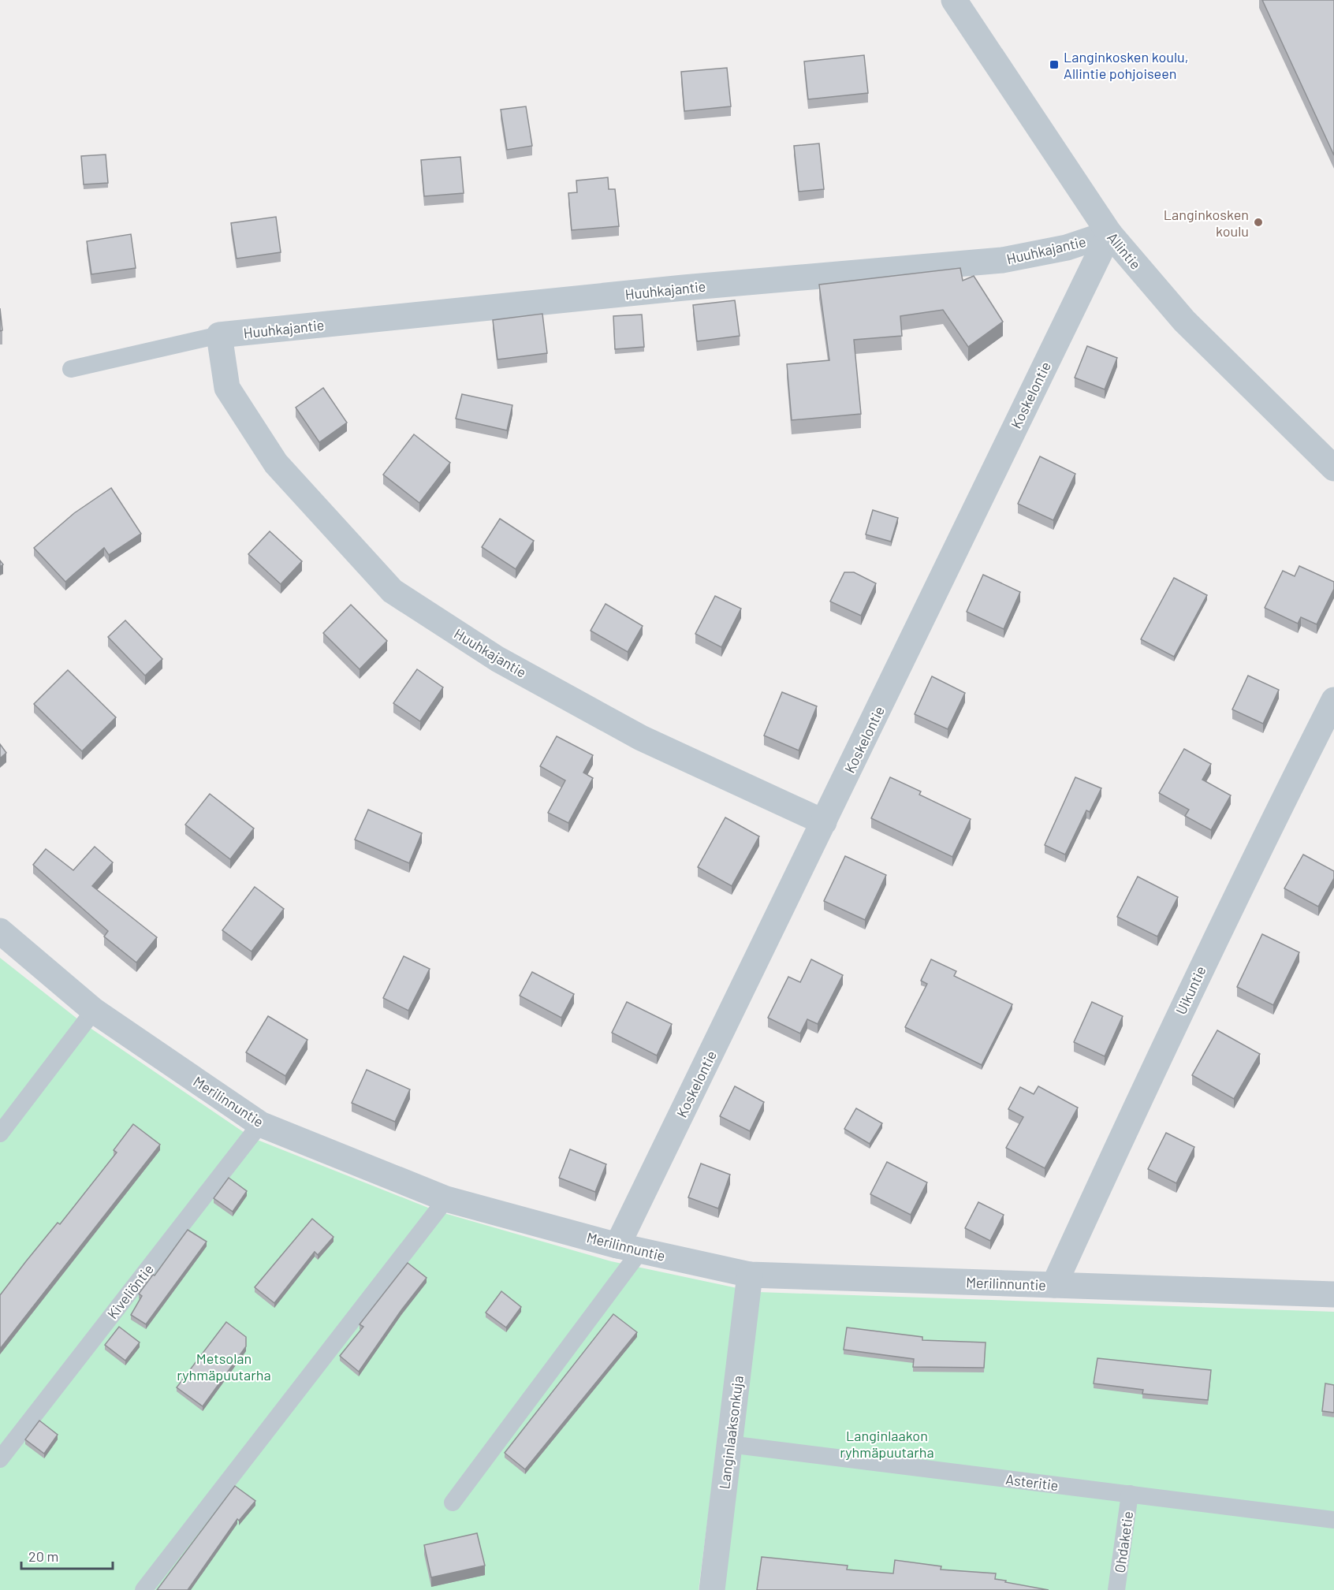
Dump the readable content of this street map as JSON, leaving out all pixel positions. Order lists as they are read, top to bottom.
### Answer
{
  "streets": {
    "street": [
      "Huuhkajantie",
      "Allintie",
      "Koskelontie",
      "Uikuntie",
      "Merilinnuntie",
      "Langinlaaksonkuja"
    ],
    "lane": ["Kiveliöntie", "Asteritie", "Ohdaketie"]
  },
  "crossings": [
    ["Huuhkajantie", "Allintie"],
    ["Huuhkajantie", "Koskelontie"],
    ["Allintie", "Koskelontie"],
    ["Koskelontie", "Merilinnuntie"],
    ["Uikuntie", "Merilinnuntie"],
    ["Merilinnuntie", "Kiveliöntie"],
    ["Merilinnuntie", "Langinlaaksonkuja"],
    ["Langinlaaksonkuja", "Asteritie"],
    ["Asteritie", "Ohdaketie"]
  ],
  "parks": ["Metsolan ryhmäpuutarha", "Langinlaakon ryhmäpuutarha"],
  "places": {
    "transit": ["Langinkosken koulu, Allintie pohjoiseen"],
    "other": ["Langinkosken koulu"]
  },
  "scale_bar": "20 m"
}
